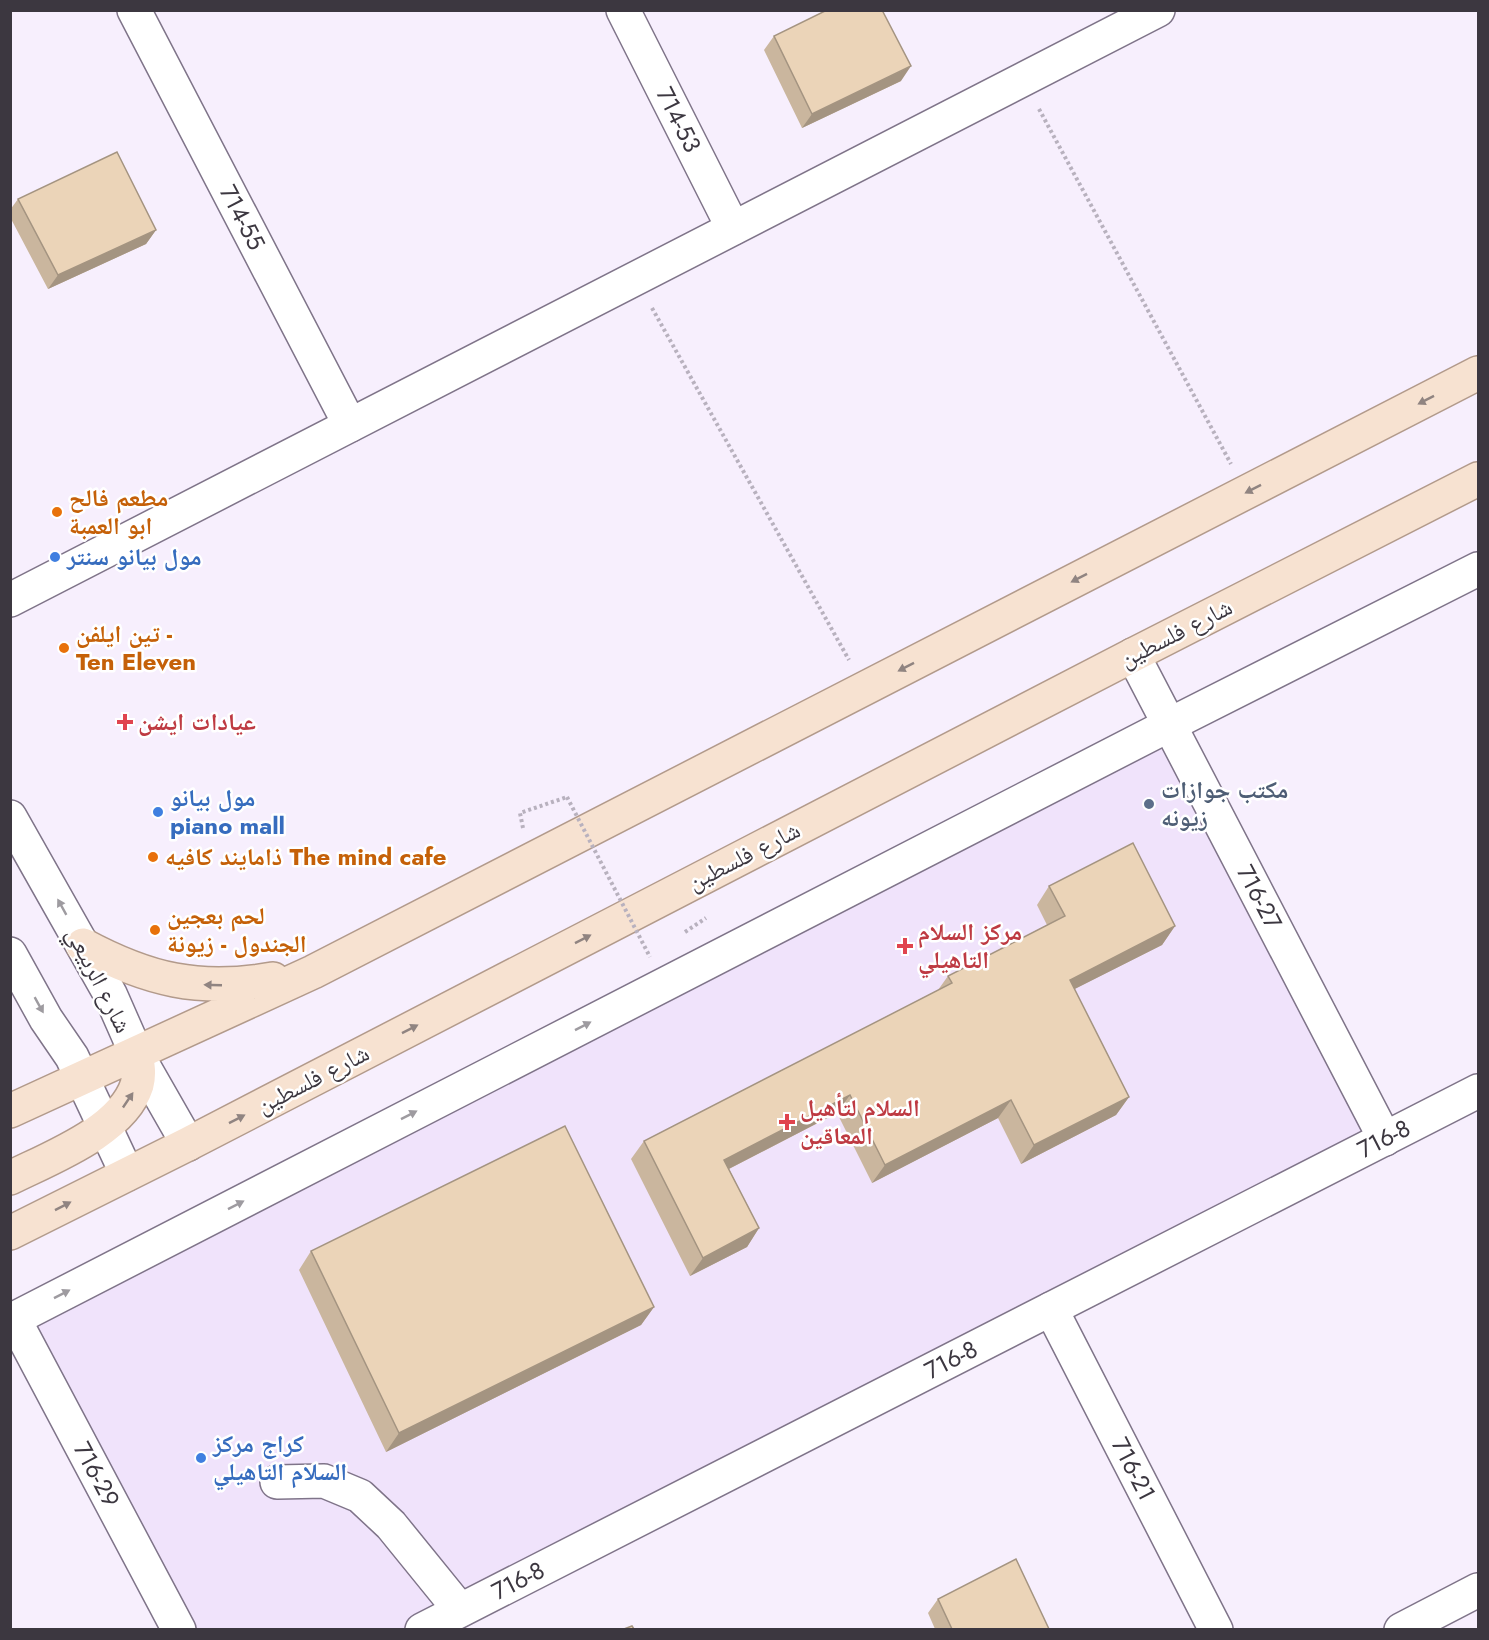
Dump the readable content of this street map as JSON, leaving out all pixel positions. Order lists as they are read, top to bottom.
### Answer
{
  "streets": {
    "main road": ["شارع فلسطين"],
    "street": [
      "714-53",
      "714-55",
      "716-27",
      "شارع الربيعي",
      "716-8",
      "716-21",
      "716-29"
    ]
  },
  "crossings": [
    ["شارع فلسطين", "716-27"],
    ["شارع فلسطين", "شارع الربيعي"],
    ["716-27", "716-8"],
    ["716-8", "716-21"]
  ],
  "one_way": ["شارع الربيعي"],
  "places": {
    "other": [
      "مطعم فالح ابو العمبة",
      "مول بيانو سنتر",
      "تين ايلفن - Ten Eleven",
      "مكتب جوازات زيونه",
      "مول بيانو piano mall",
      "ذامايند كافيه The mind cafe",
      "لحم بعجين الجندول - زيونة",
      "كراج مركز السلام التاهيلي"
    ],
    "health": ["عيادات ايشن", "مركز السلام التاهيلي", "السلام لتأهيل المعاقين"]
  }
}
